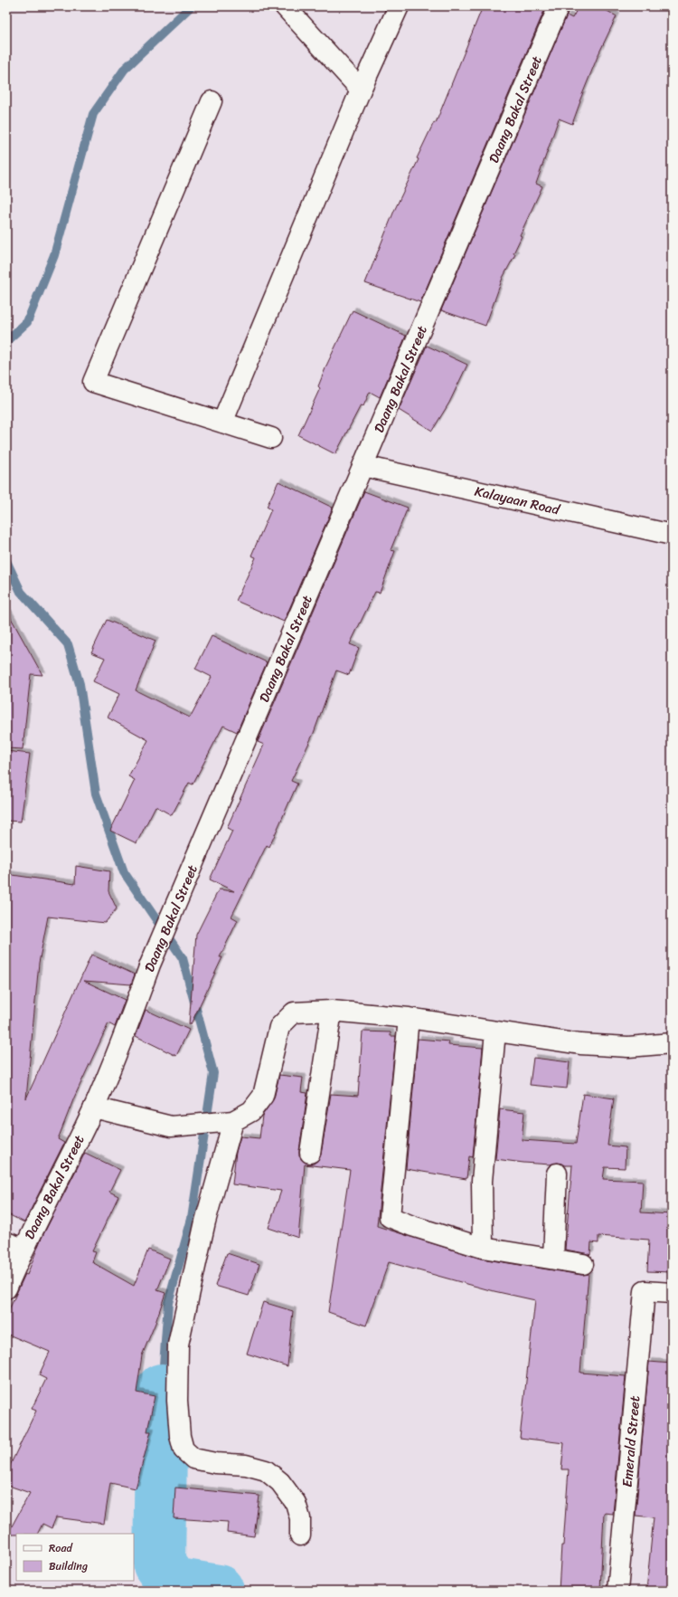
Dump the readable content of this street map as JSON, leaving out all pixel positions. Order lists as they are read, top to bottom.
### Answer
{
  "streets": {
    "street": ["Daang Bakal Street", "Kalayaan Road", "Emerald Street"]
  },
  "crossings": [
    ["Daang Bakal Street", "Kalayaan Road"]
  ],
  "legend": ["Road", "Building"]
}
